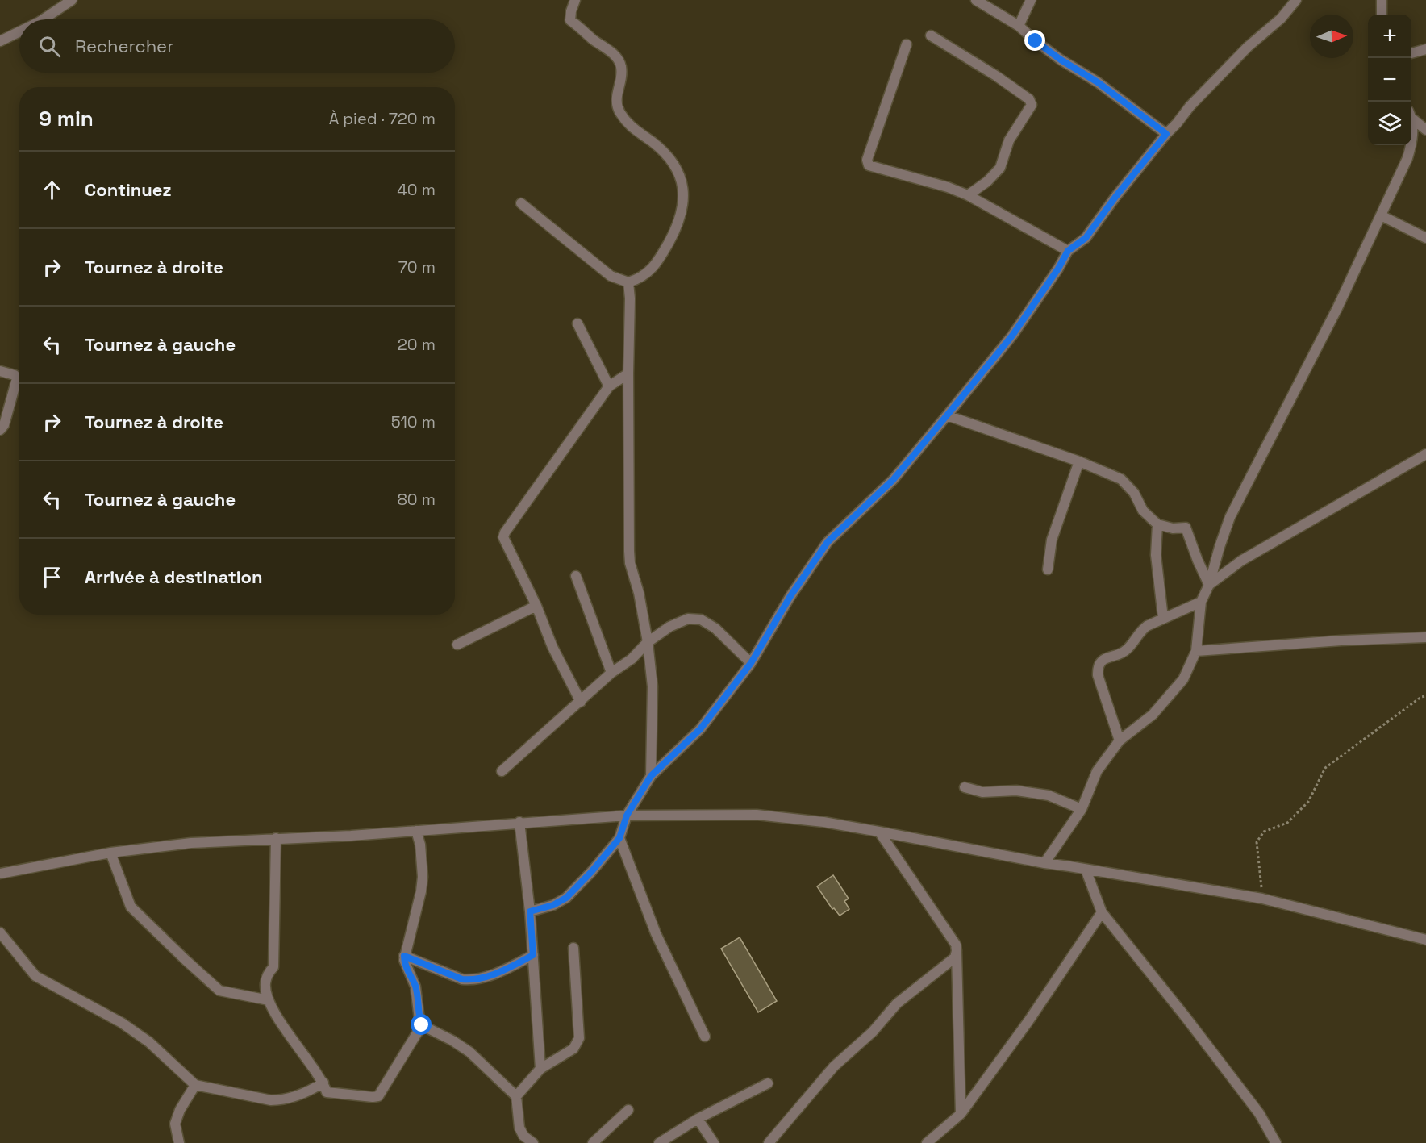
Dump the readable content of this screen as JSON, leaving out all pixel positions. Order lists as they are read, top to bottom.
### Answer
{
  "north": "right",
  "page": {
    "map_buttons": ["+", "−"],
    "search": "Rechercher",
    "heading": ["9 min", "À pied · 720 m"],
    "list": [
      ["Continuez", "40 m"],
      ["Tournez à droite", "70 m"],
      ["Tournez à gauche", "20 m"],
      ["Tournez à droite", "510 m"],
      ["Tournez à gauche", "80 m"],
      "Arrivée à destination"
    ]
  }
}
